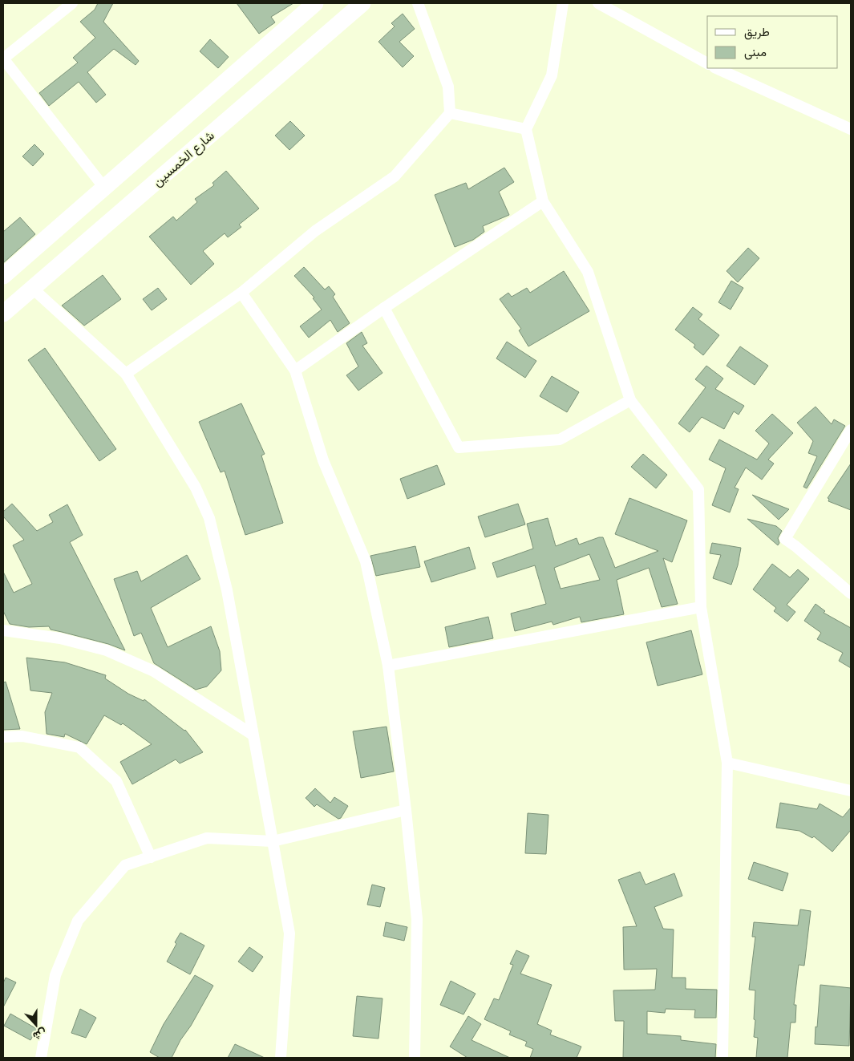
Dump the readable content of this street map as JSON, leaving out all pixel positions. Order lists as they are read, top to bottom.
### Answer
{
  "streets": {
    "main road": ["شارع الخمسين"]
  },
  "legend": ["طريق", "مبنى"],
  "north": "bottom"
}
